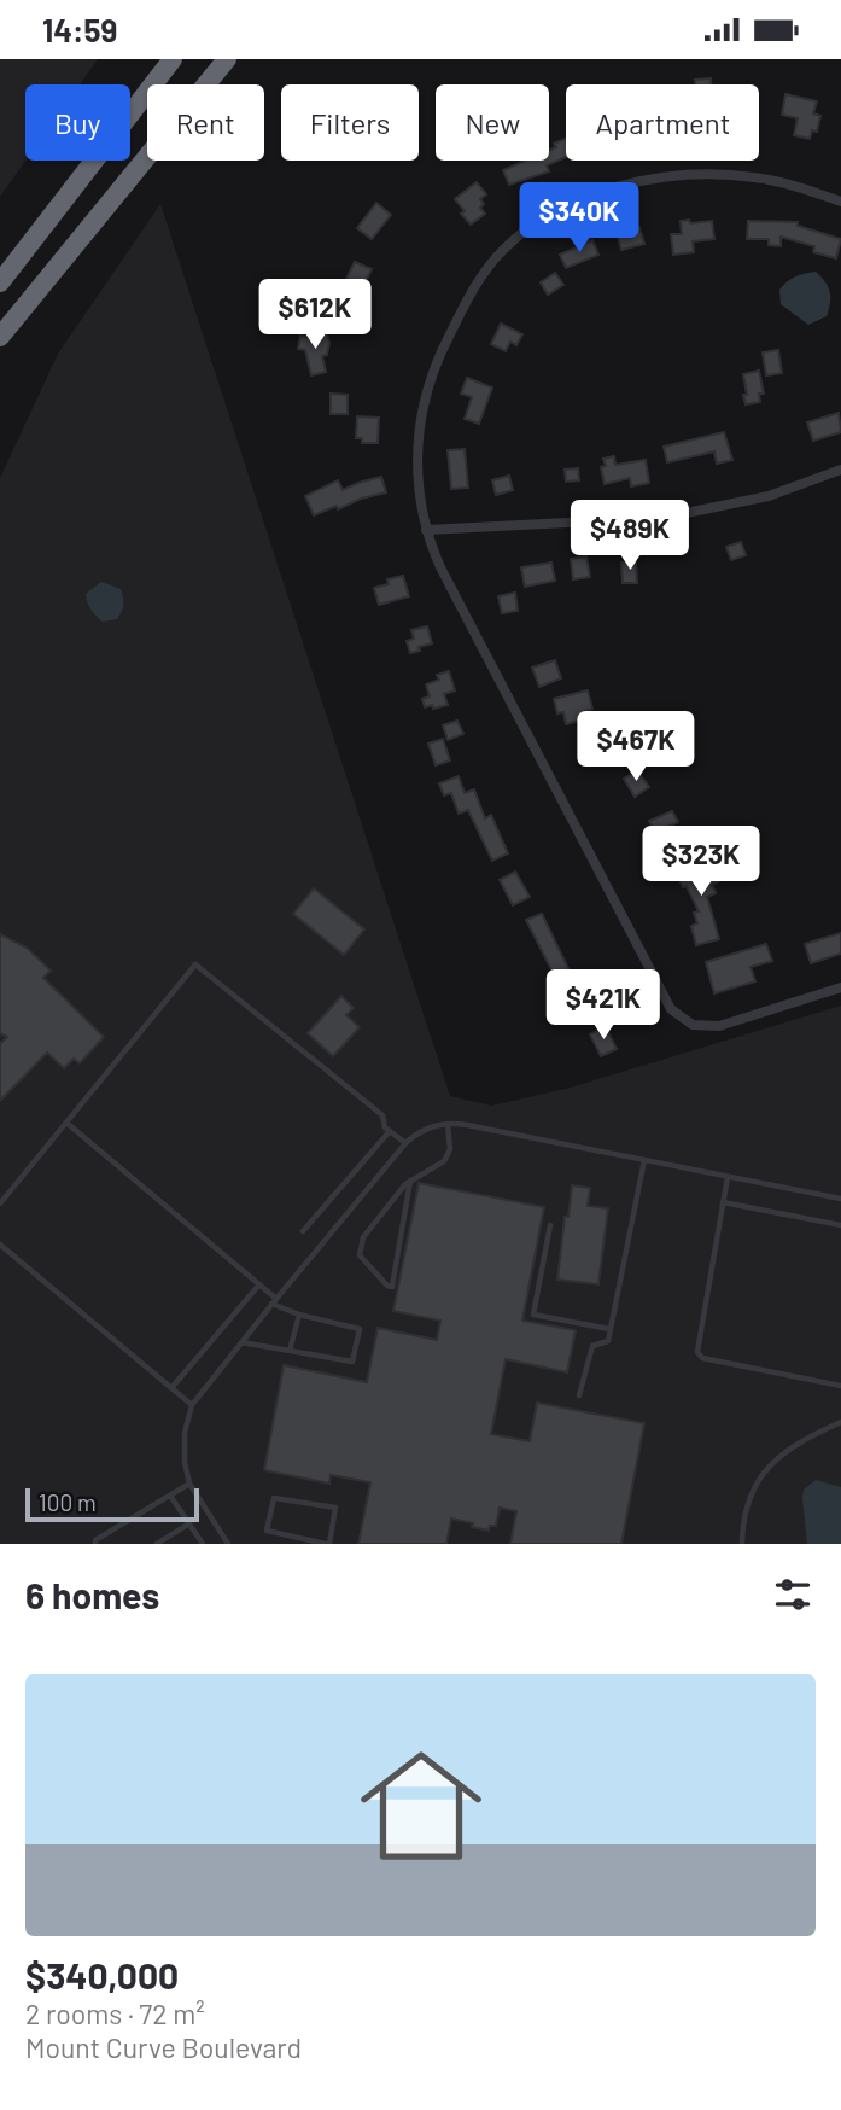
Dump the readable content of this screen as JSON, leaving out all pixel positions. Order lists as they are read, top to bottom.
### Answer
{
  "scale_bar": "100 m",
  "page": {
    "status": "14:59",
    "chip": [
      "Buy",
      "Rent",
      "Filters",
      "New",
      "Apartment"
    ],
    "price": [
      "$340K",
      "$612K",
      "$489K",
      "$467K",
      "$323K",
      "$421K"
    ],
    "scale": "100 m",
    "heading": "6 homes",
    "list": [
      {
        "name": "$340,000",
        "note": "2 rooms · 72 m² · Mount Curve Boulevard"
      }
    ]
  }
}
